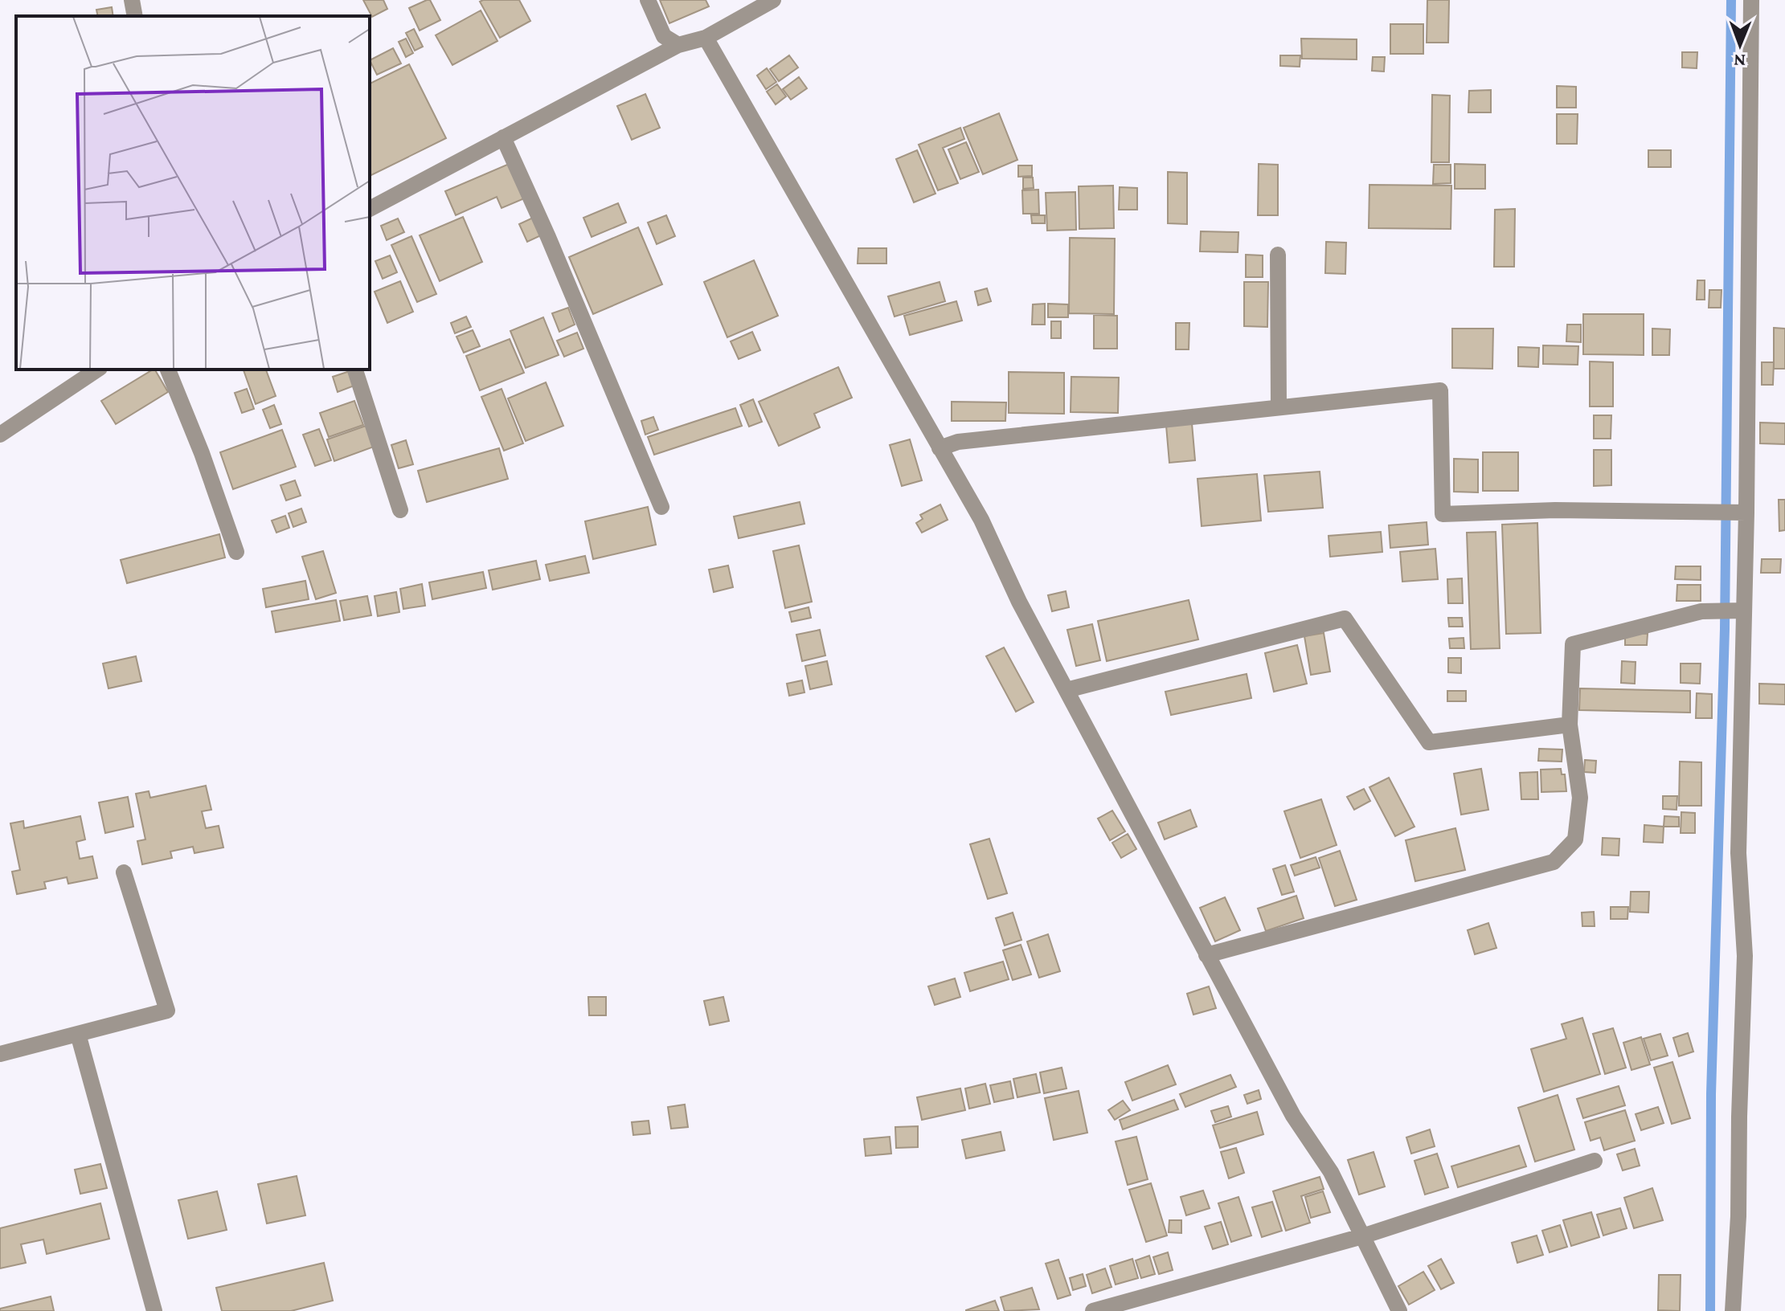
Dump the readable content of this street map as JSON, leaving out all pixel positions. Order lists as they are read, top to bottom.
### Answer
{
  "north": "bottom"
}
